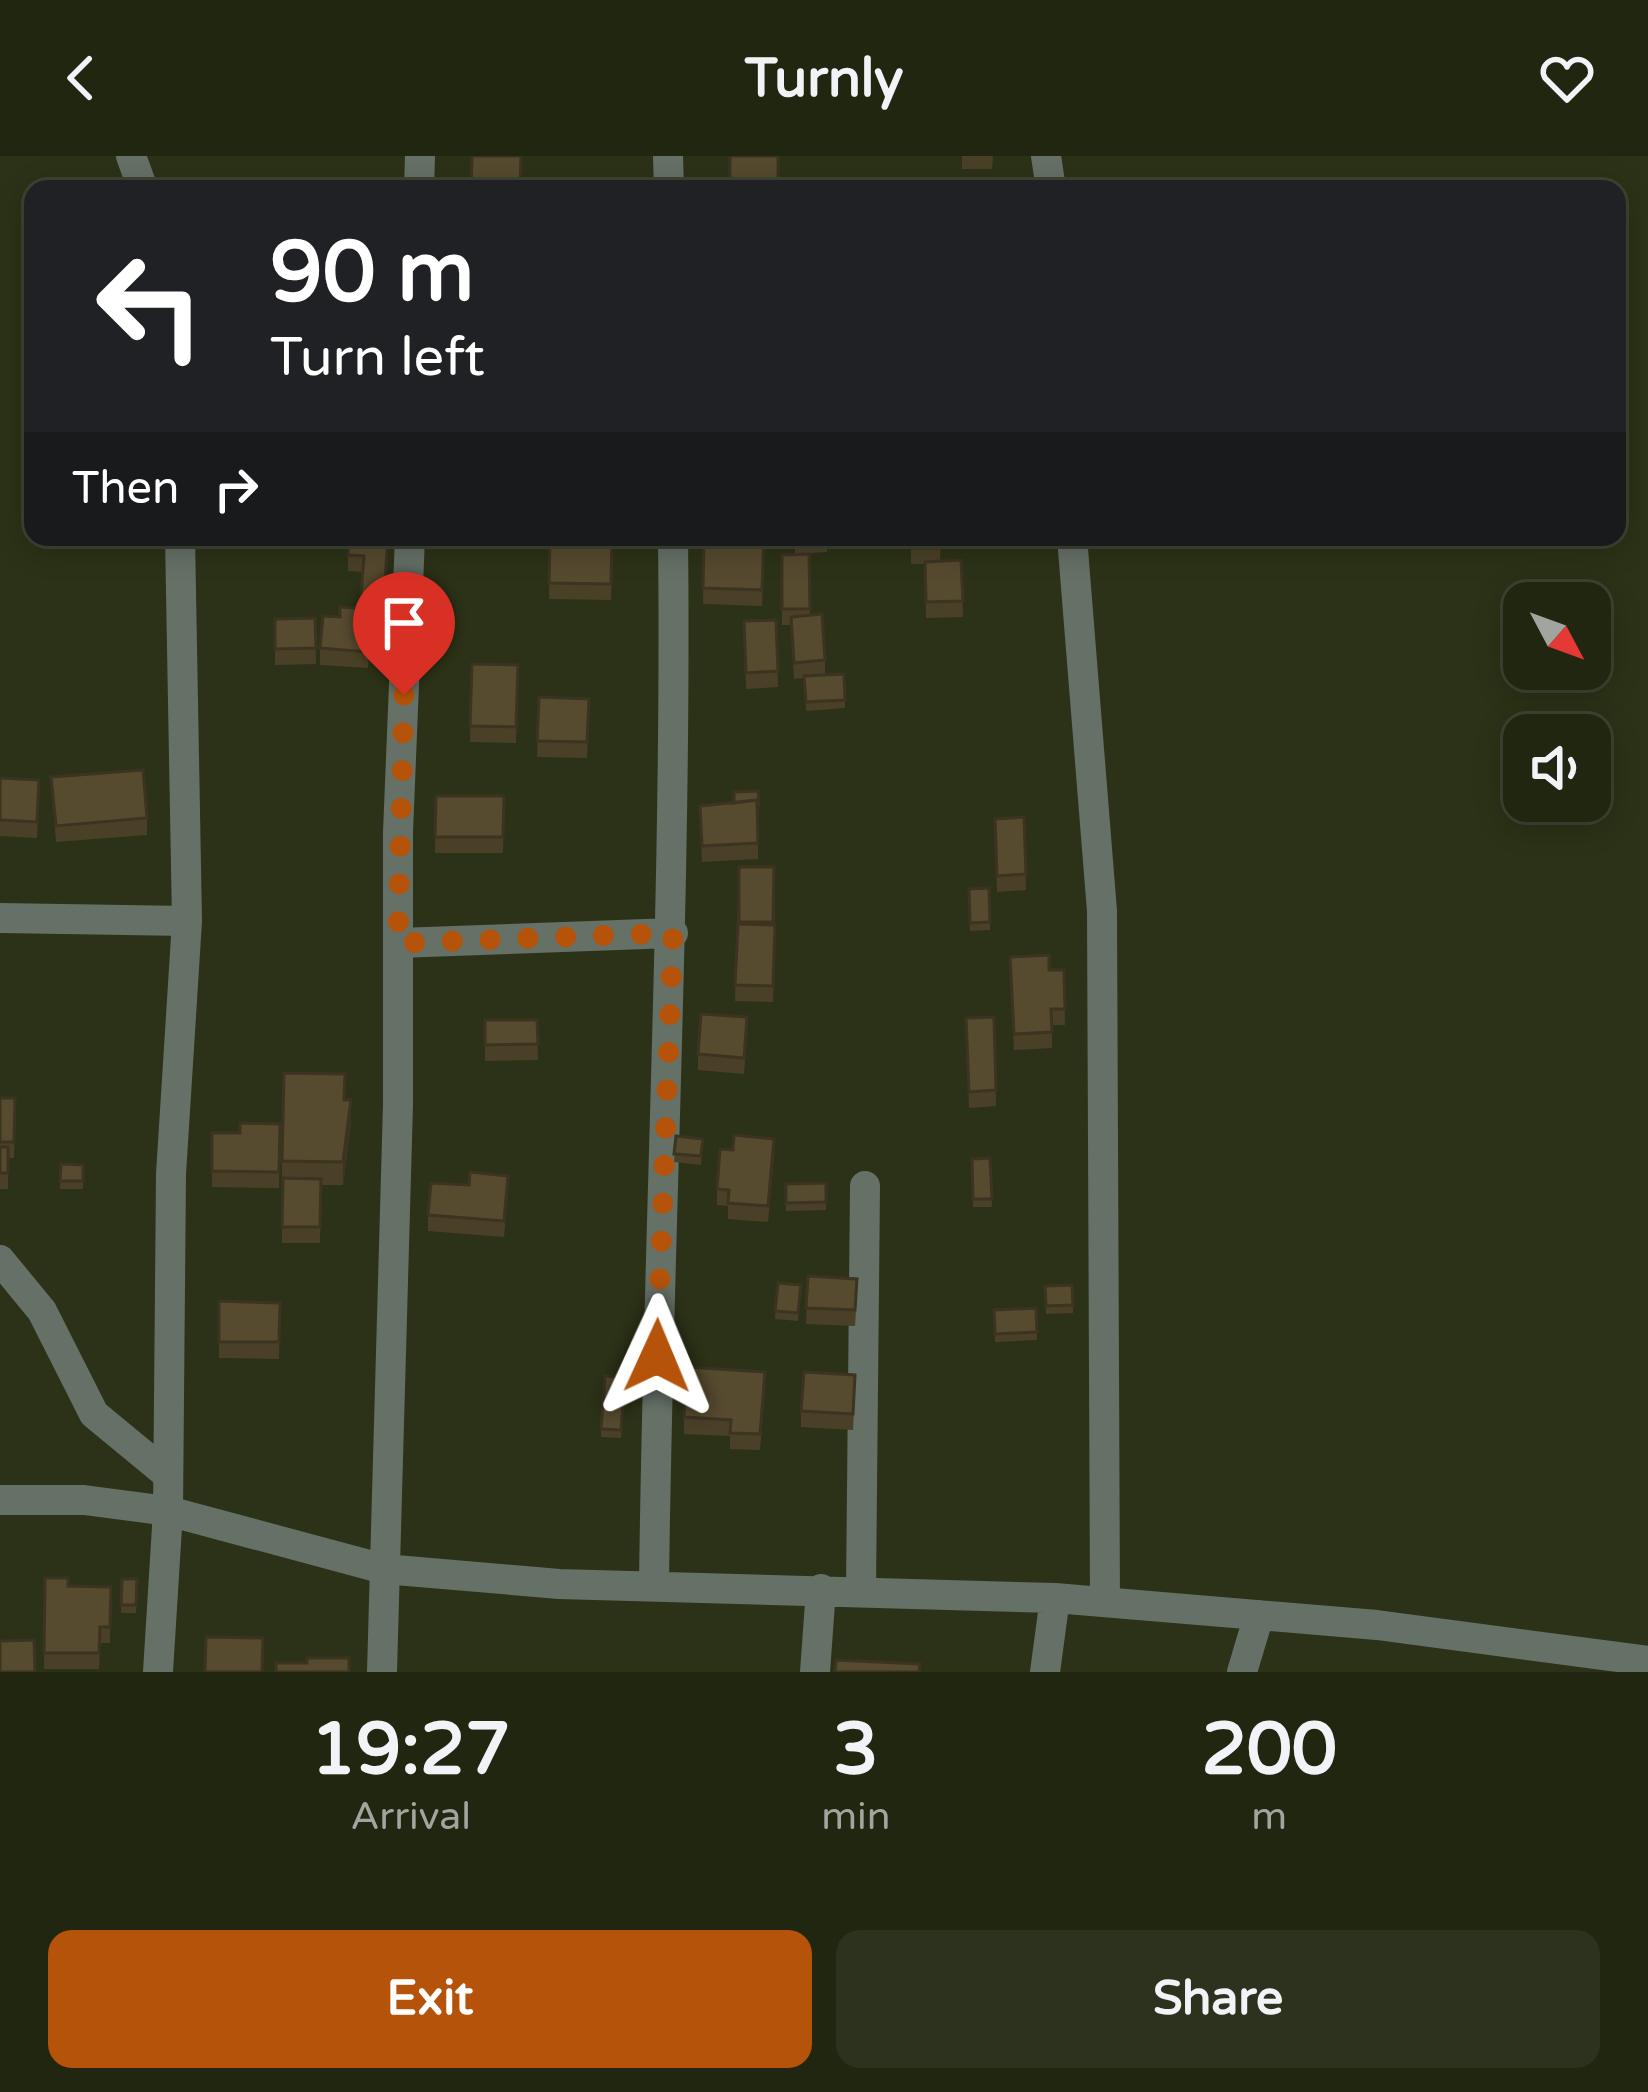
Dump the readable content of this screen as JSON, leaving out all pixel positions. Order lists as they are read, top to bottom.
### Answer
{
  "north": "bottom right",
  "page": {
    "header": "Turnly",
    "turn": ["90 m", "Turn left"],
    "then": "Then",
    "eta": [
      "19:27",
      "Arrival",
      "3",
      "min",
      "200",
      "m"
    ],
    "buttons": ["Exit", "Share"]
  }
}
